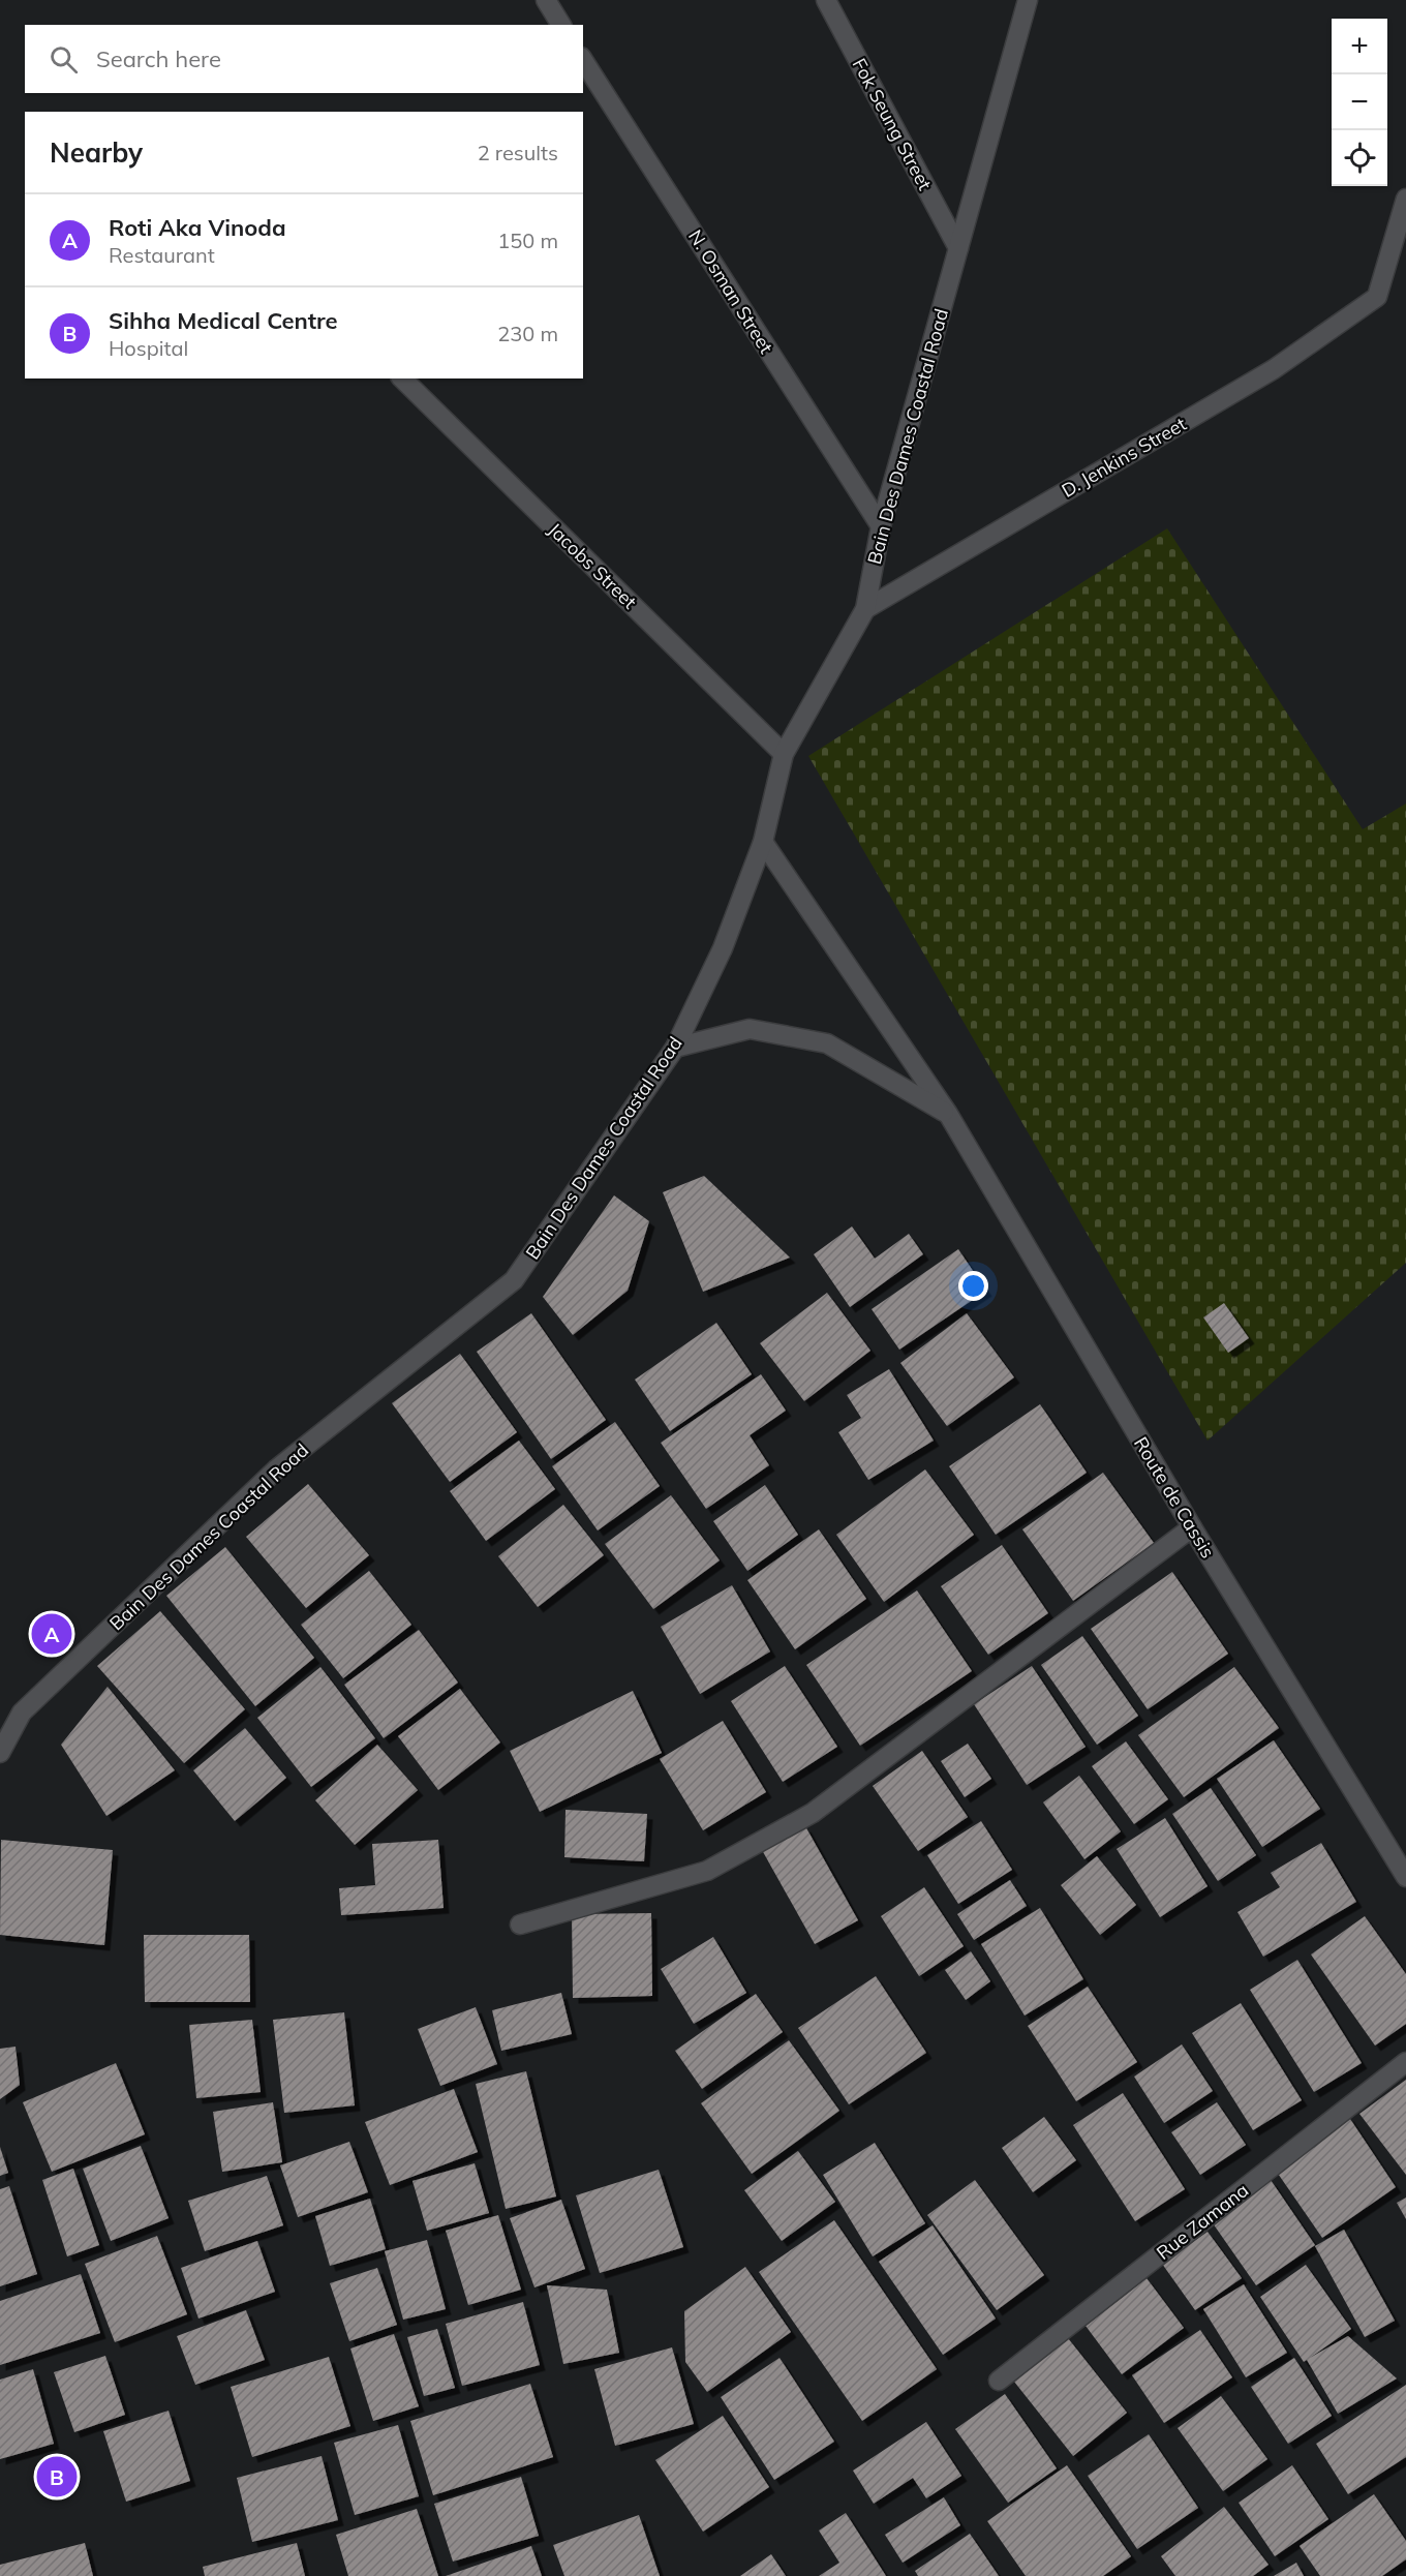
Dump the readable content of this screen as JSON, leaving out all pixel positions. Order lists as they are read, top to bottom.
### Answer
{
  "streets": {
    "street": [
      "Fok Seung Street",
      "N. Osman Street",
      "Bain Des Dames Coastal Road",
      "D. Jenkins Street",
      "Jacobs Street",
      "Route de Cassis",
      "Rue Zamana"
    ]
  },
  "crossings": [
    ["Fok Seung Street", "Bain Des Dames Coastal Road"],
    ["N. Osman Street", "Bain Des Dames Coastal Road"],
    ["Bain Des Dames Coastal Road", "D. Jenkins Street"],
    ["Bain Des Dames Coastal Road", "Jacobs Street"],
    ["Bain Des Dames Coastal Road", "Route de Cassis"]
  ],
  "page": {
    "map_buttons": ["+", "−"],
    "search": "Search here",
    "heading": ["Nearby", "2 results"],
    "list": [
      {
        "mark": "A",
        "name": "Roti Aka Vinoda",
        "note": "Restaurant",
        "value": "150 m"
      },
      {
        "mark": "B",
        "name": "Sihha Medical Centre",
        "note": "Hospital",
        "value": "230 m"
      }
    ],
    "pins": ["A", "B"]
  }
}
